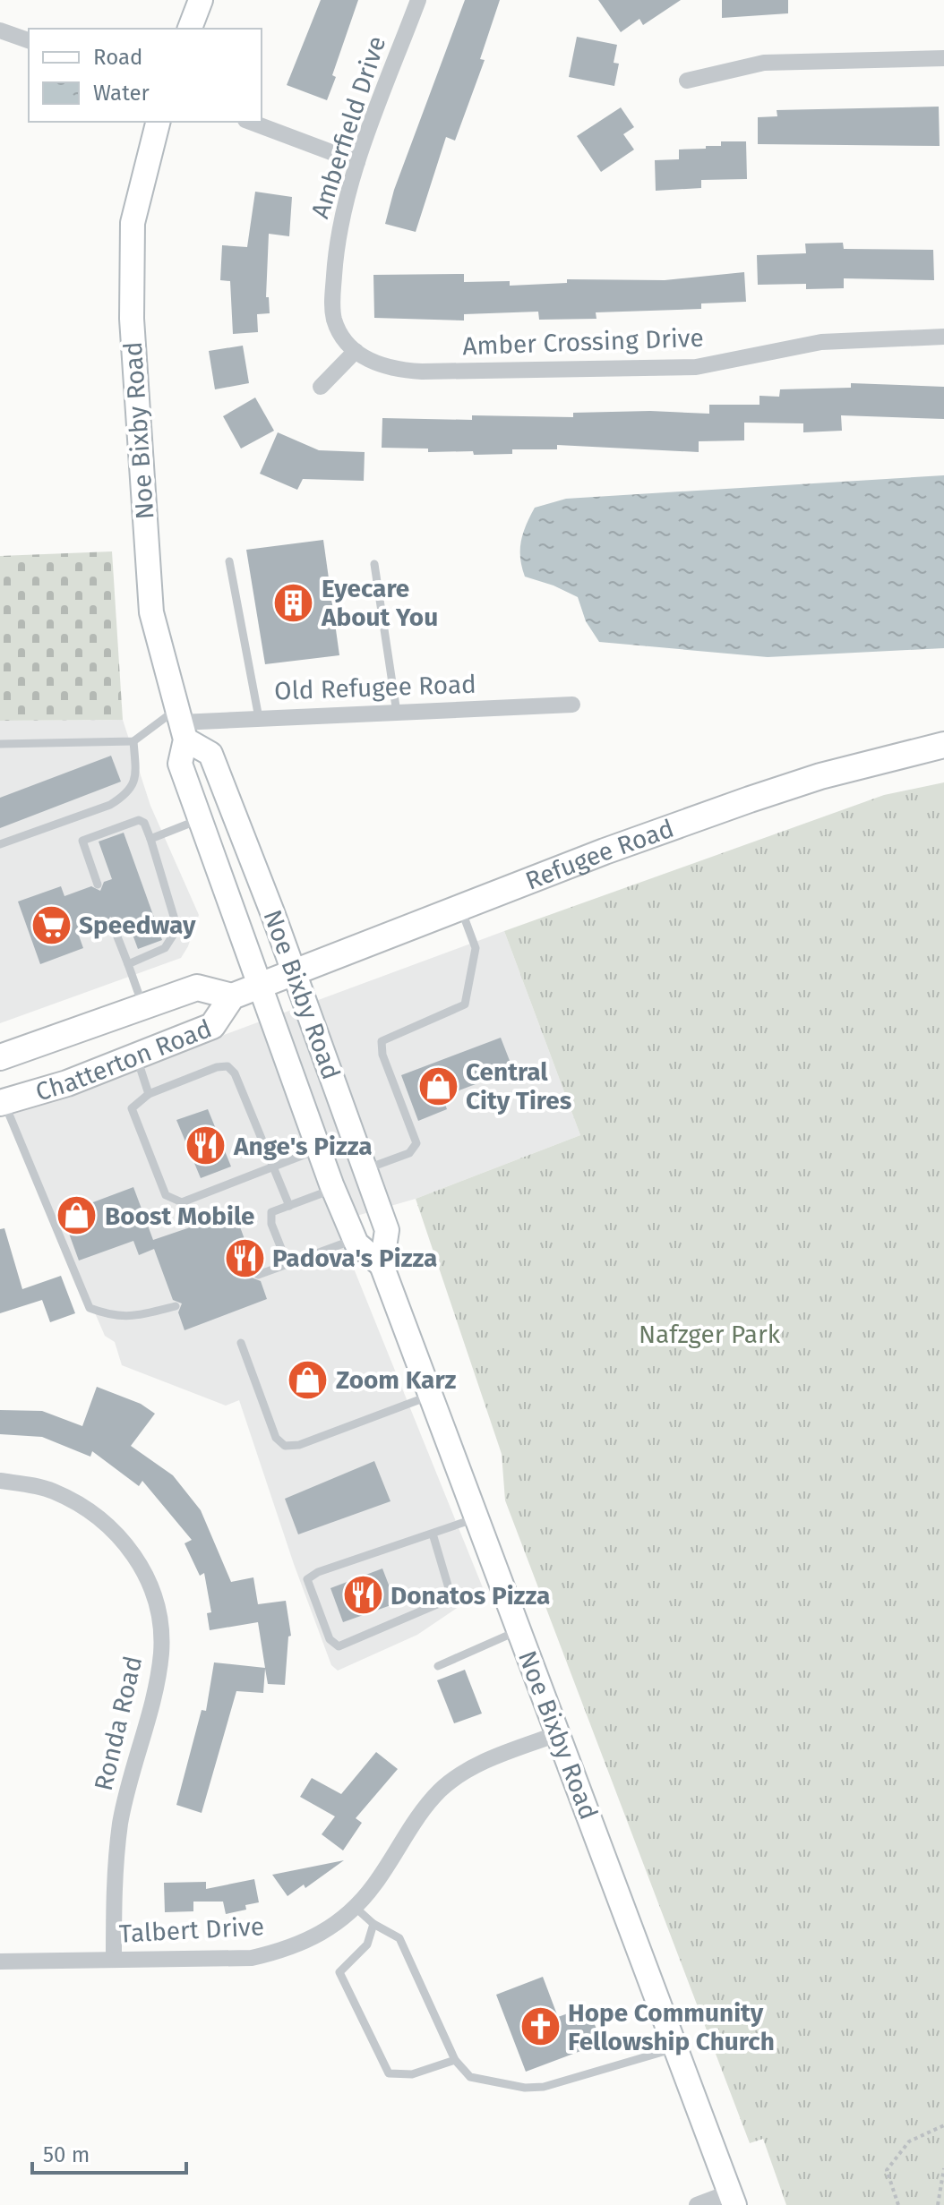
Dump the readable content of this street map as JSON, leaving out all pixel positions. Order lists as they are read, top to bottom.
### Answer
{
  "streets": {
    "main road": ["Refugee Road", "Chatterton Road"],
    "street": [
      "Amberfield Drive",
      "Amber Crossing Drive",
      "Noe Bixby Road",
      "Old Refugee Road",
      "Ronda Road",
      "Talbert Drive"
    ]
  },
  "crossings": [
    ["Amberfield Drive", "Amber Crossing Drive"],
    ["Noe Bixby Road", "Old Refugee Road"],
    ["Noe Bixby Road", "Refugee Road"],
    ["Noe Bixby Road", "Chatterton Road"],
    ["Noe Bixby Road", "Talbert Drive"],
    ["Refugee Road", "Chatterton Road"],
    ["Ronda Road", "Talbert Drive"]
  ],
  "parks": ["Nafzger Park"],
  "places": {
    "building": ["Eyecare About You"],
    "supermarket": ["Speedway"],
    "shop": ["Central City Tires", "Boost Mobile", "Zoom Karz"],
    "restaurant": ["Ange's Pizza", "Padova's Pizza", "Donatos Pizza"],
    "church": ["Hope Community Fellowship Church"]
  },
  "legend": ["Road", "Water"],
  "scale_bar": "50 m"
}
